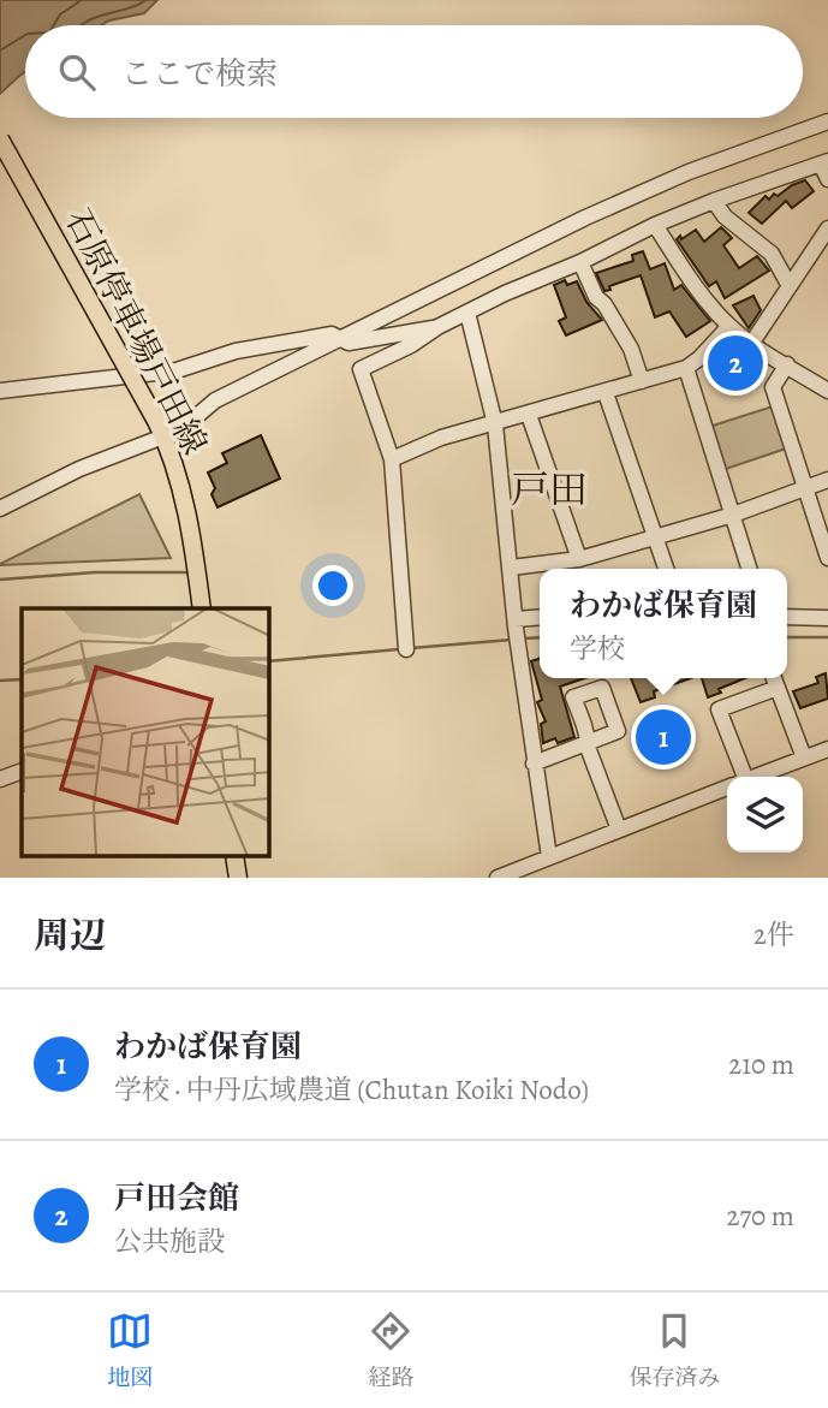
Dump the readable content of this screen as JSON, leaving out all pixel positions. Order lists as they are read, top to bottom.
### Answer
{
  "streets": {
    "main road": ["石原停車場戸田線"]
  },
  "districts": ["戸田"],
  "page": {
    "search": "ここで検索",
    "pins": ["2", "1"],
    "popup": ["わかば保育園", "学校"],
    "heading": ["周辺", "2件"],
    "list": [
      {
        "mark": "1",
        "name": "わかば保育園",
        "note": "学校 · 中丹広域農道 (Chutan Koiki Nodo)",
        "value": "210 m"
      },
      {
        "mark": "2",
        "name": "戸田会館",
        "note": "公共施設",
        "value": "270 m"
      }
    ],
    "nav": ["地図", "経路", "保存済み"]
  }
}
